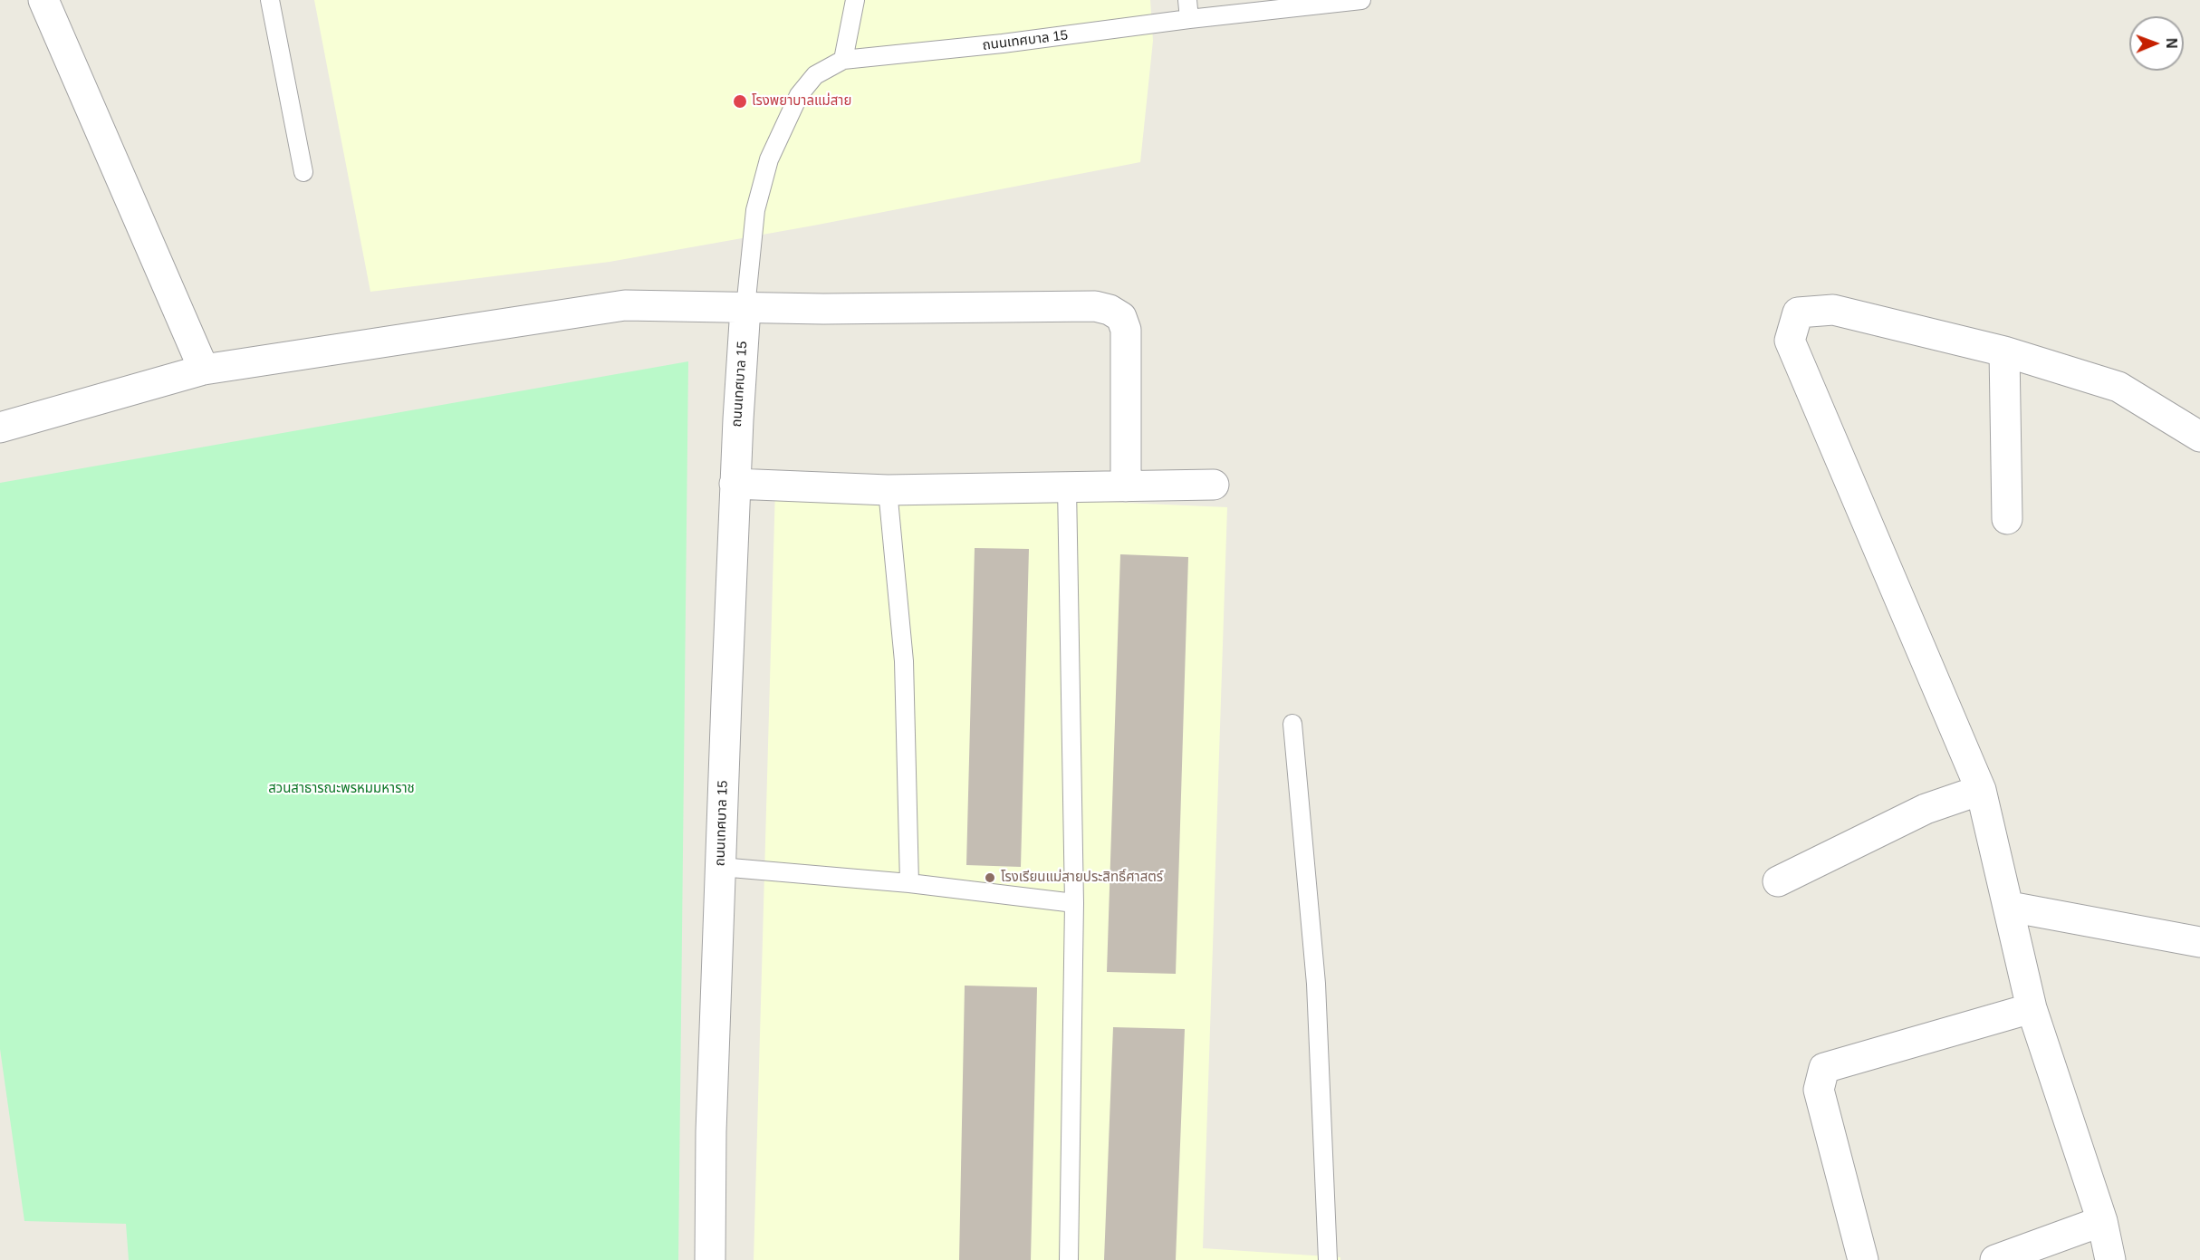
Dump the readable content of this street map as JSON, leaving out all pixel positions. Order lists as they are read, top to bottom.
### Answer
{
  "streets": {
    "street": ["ถนนเทศบาล 15"]
  },
  "parks": ["สวนสาธารณะพรหมมหาราช"],
  "places": ["โรงพยาบาลแม่สาย", "โรงเรียนแม่สายประสิทธิ์ศาสตร์"],
  "north": "right"
}
